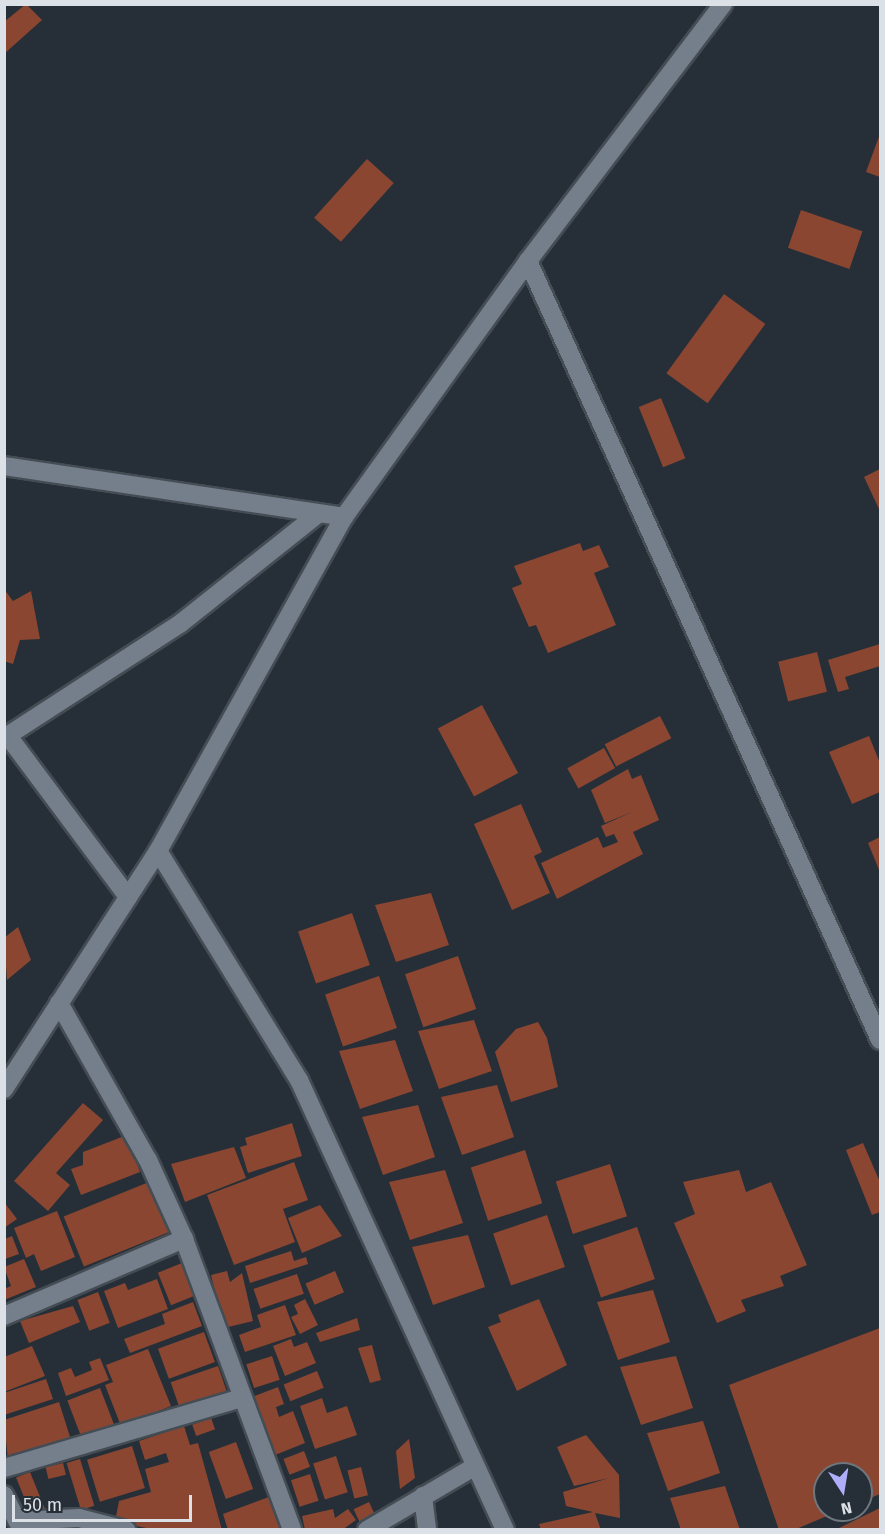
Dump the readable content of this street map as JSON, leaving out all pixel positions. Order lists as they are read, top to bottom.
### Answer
{
  "scale_bar": "50 m",
  "north": "bottom"
}
